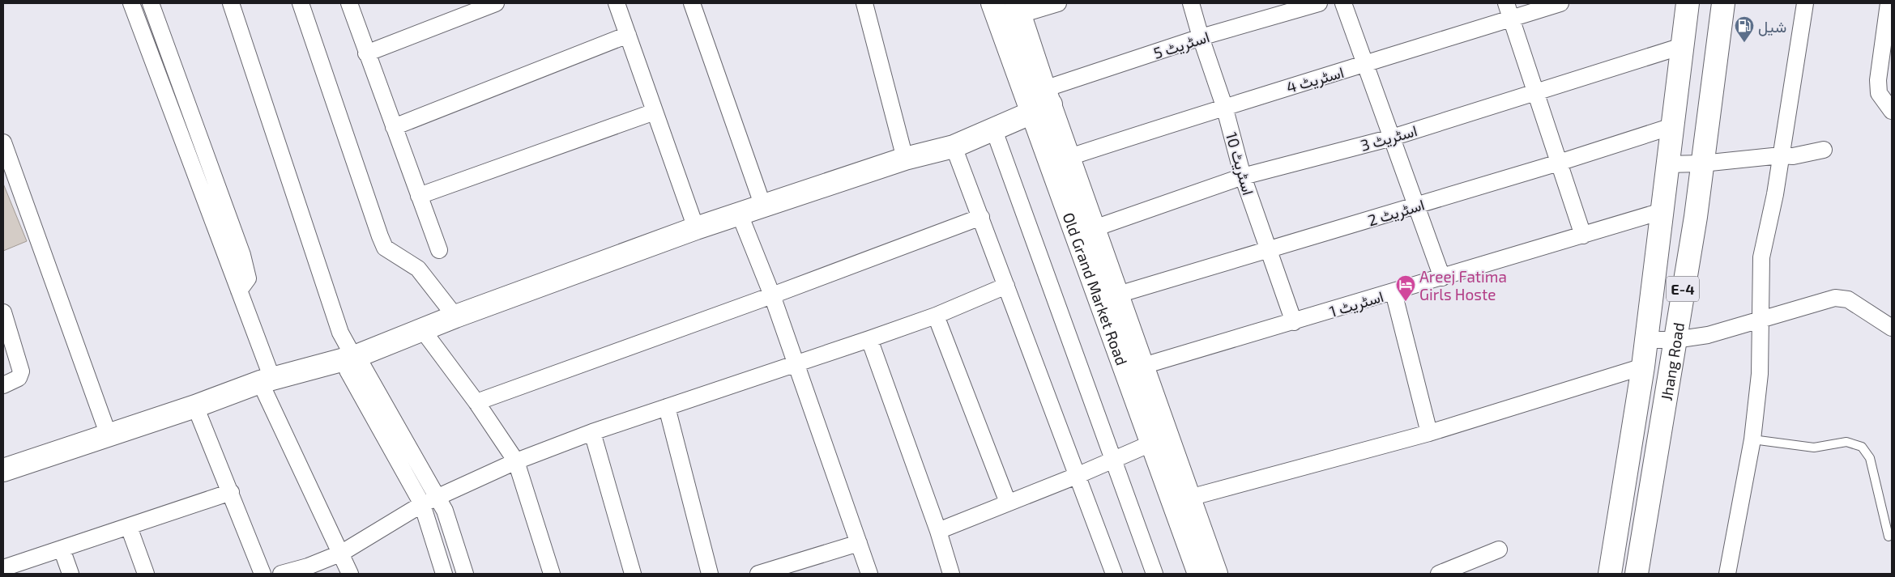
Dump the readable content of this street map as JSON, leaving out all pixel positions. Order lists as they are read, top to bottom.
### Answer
{
  "streets": {
    "main road": ["Old Grand Market Road", "E-4", "Jhang Road"],
    "street": [
      "اسٹریٹ 5",
      "اسٹریٹ 4",
      "اسٹریٹ 3",
      "اسٹریٹ 10",
      "اسٹریٹ 2",
      "اسٹریٹ 1"
    ]
  },
  "crossings": [
    ["اسٹریٹ 5", "اسٹریٹ 10"],
    ["اسٹریٹ 5", "Old Grand Market Road"],
    ["اسٹریٹ 4", "اسٹریٹ 10"],
    ["اسٹریٹ 4", "Old Grand Market Road"],
    ["اسٹریٹ 3", "اسٹریٹ 10"],
    ["اسٹریٹ 3", "Old Grand Market Road"],
    ["اسٹریٹ 3", "Jhang Road"],
    ["اسٹریٹ 10", "اسٹریٹ 2"],
    ["اسٹریٹ 10", "اسٹریٹ 1"],
    ["اسٹریٹ 2", "Old Grand Market Road"],
    ["اسٹریٹ 2", "Jhang Road"],
    ["Old Grand Market Road", "اسٹریٹ 1"],
    ["اسٹریٹ 1", "Jhang Road"]
  ],
  "places": {
    "fuel station": ["شیل"],
    "hotel": ["Areej Fatima Girls Hoste"]
  }
}
